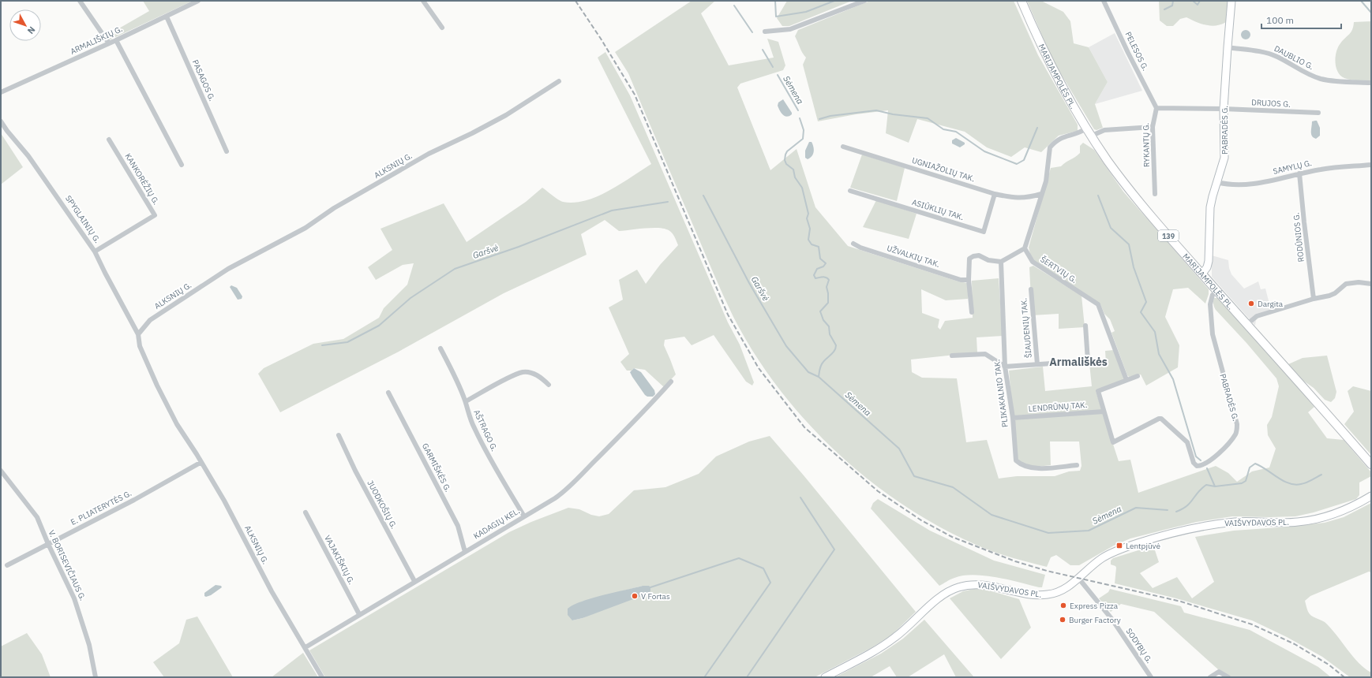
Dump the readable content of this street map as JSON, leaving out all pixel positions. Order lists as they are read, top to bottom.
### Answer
{
  "streets": {
    "main road": [
      "MARIJAMPOLĖS PL.",
      "PABRADĖS G.",
      "139",
      "VAIŠVYDAVOS PL."
    ],
    "street": [
      "ARMALIŠKIŲ G.",
      "PELESOS G.",
      "DAUBLIO G.",
      "PASAGOS G.",
      "DRUJOS G.",
      "RYKANTŲ G.",
      "ALKSNIŲ G.",
      "SAMYLŲ G.",
      "UGNIAŽOLIŲ TAK.",
      "KANKORĖŽIŲ G.",
      "ASIŪKLIŲ TAK.",
      "SPYGLAINIŲ G.",
      "RODŪNIOS G.",
      "UŽVALKIŲ TAK.",
      "ŠERTVIŲ G.",
      "ŠIAUDENIŲ TAK.",
      "PLIKAKALNIO TAK.",
      "LENDRŪNŲ TAK.",
      "AŠTRAGO G.",
      "GARMIŠKĖS G.",
      "JUODKOŠIŲ G.",
      "E. PLIATERYTĖS G.",
      "KADAGIŲ KEL.",
      "VAJAKIŠKIŲ G.",
      "V. BORISEVIČIAUS G.",
      "SODYBŲ G."
    ]
  },
  "crossings": [
    ["ARMALIŠKIŲ G.", "PASAGOS G."],
    ["PELESOS G.", "RYKANTŲ G."],
    ["DAUBLIO G.", "PABRADĖS G."],
    ["MARIJAMPOLĖS PL.", "PABRADĖS G."],
    ["DRUJOS G.", "PABRADĖS G."],
    ["PABRADĖS G.", "SAMYLŲ G."],
    ["PABRADĖS G.", "LENDRŪNŲ TAK."],
    ["ALKSNIŲ G.", "SPYGLAINIŲ G."],
    ["ALKSNIŲ G.", "E. PLIATERYTĖS G."],
    ["ALKSNIŲ G.", "KADAGIŲ KEL."],
    ["SAMYLŲ G.", "RODŪNIOS G."],
    ["UGNIAŽOLIŲ TAK.", "ASIŪKLIŲ TAK."],
    ["KANKORĖŽIŲ G.", "SPYGLAINIŲ G."],
    ["PLIKAKALNIO TAK.", "LENDRŪNŲ TAK."],
    ["AŠTRAGO G.", "KADAGIŲ KEL."],
    ["GARMIŠKĖS G.", "KADAGIŲ KEL."],
    ["JUODKOŠIŲ G.", "KADAGIŲ KEL."],
    ["E. PLIATERYTĖS G.", "V. BORISEVIČIAUS G."],
    ["VAIŠVYDAVOS PL.", "SODYBŲ G."],
    ["KADAGIŲ KEL.", "VAJAKIŠKIŲ G."]
  ],
  "districts": ["Armališkės"],
  "water": ["Sėmena", "Garšvė"],
  "places": {
    "other": [
      "Dargita",
      "V Fortas",
      "Express Pizza",
      "Burger Factory"
    ],
    "transit": ["Lentpjūvė"]
  },
  "scale_bar": "100 m",
  "north": "bottom right"
}
